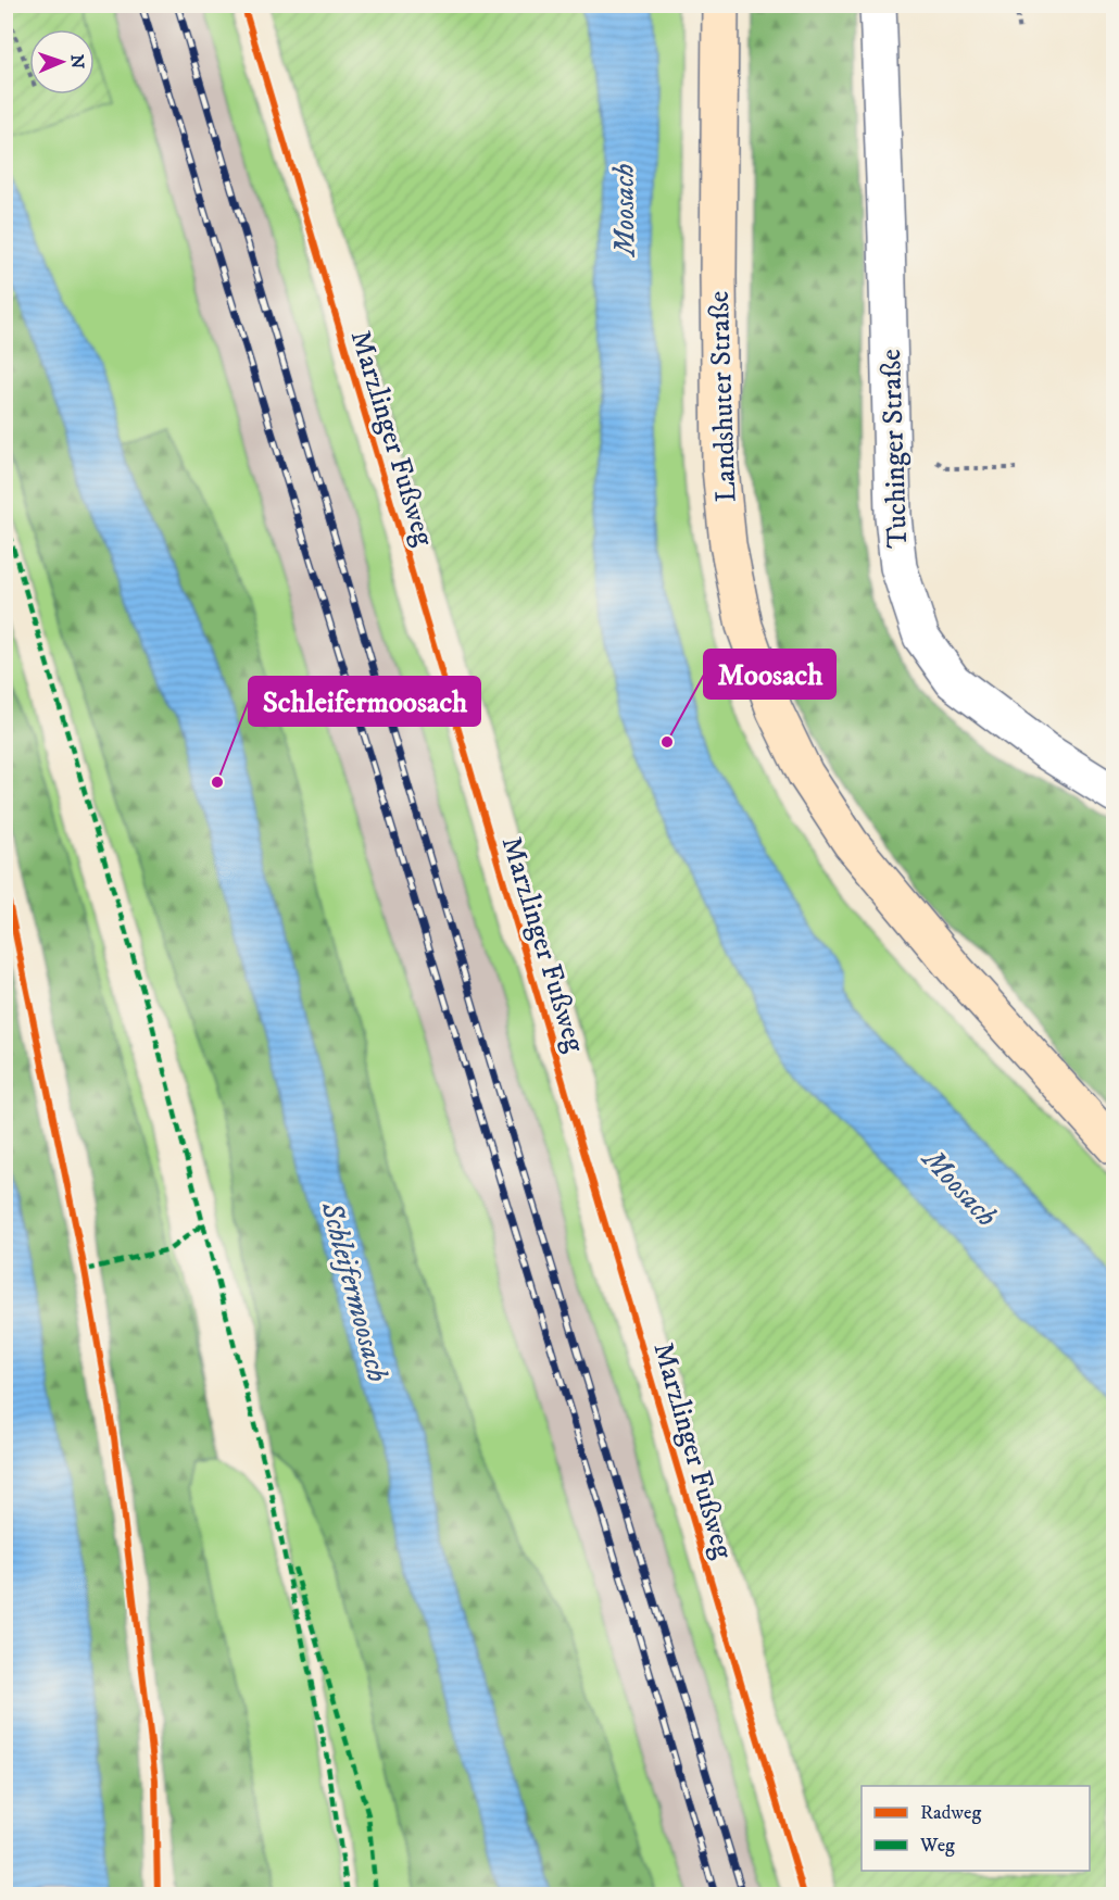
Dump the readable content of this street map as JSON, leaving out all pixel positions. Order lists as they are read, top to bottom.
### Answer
{
  "streets": {
    "main road": ["Landshuter Straße"],
    "street": ["Tuchinger Straße"],
    "cycle path": ["Marzlinger Fußweg"]
  },
  "water": ["Moosach", "Schleifermoosach"],
  "places": ["Moosach", "Schleifermoosach"],
  "legend": ["Radweg", "Weg"],
  "north": "right"
}
